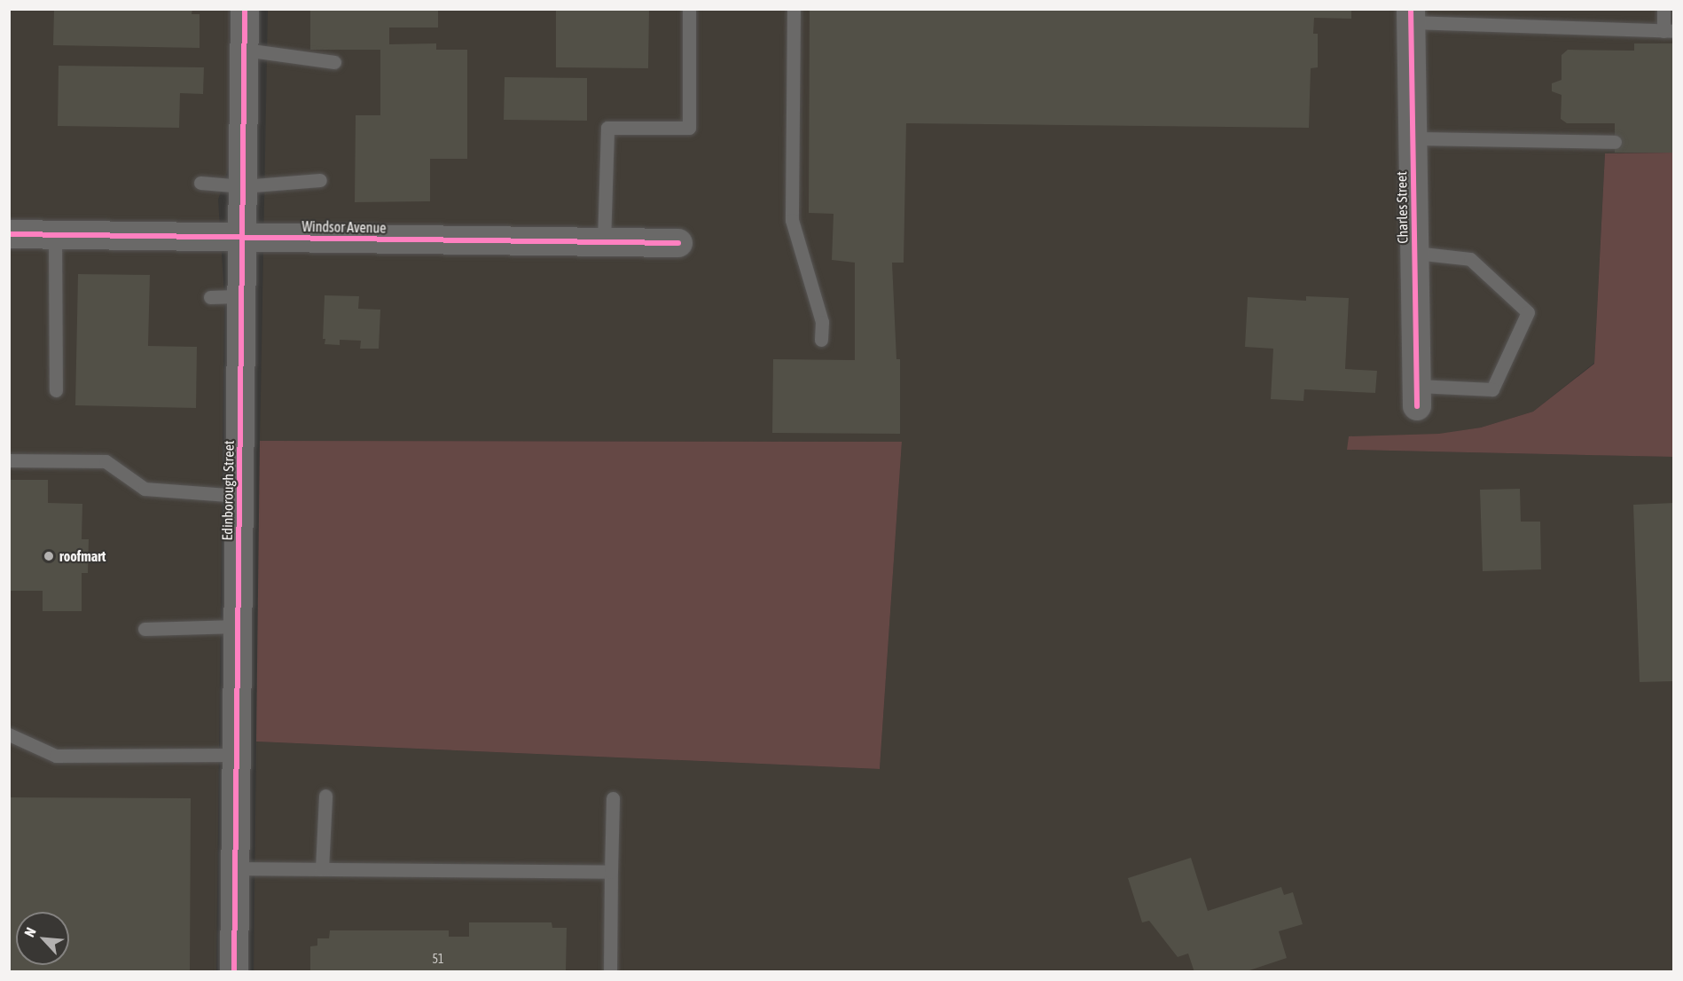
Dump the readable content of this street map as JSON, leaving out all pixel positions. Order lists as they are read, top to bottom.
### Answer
{
  "streets": {
    "street": ["Charles Street", "Windsor Avenue", "Edinborough Street"]
  },
  "crossings": [
    ["Windsor Avenue", "Edinborough Street"]
  ],
  "places": ["roofmart"],
  "house_numbers": ["51"],
  "north": "top left"
}
